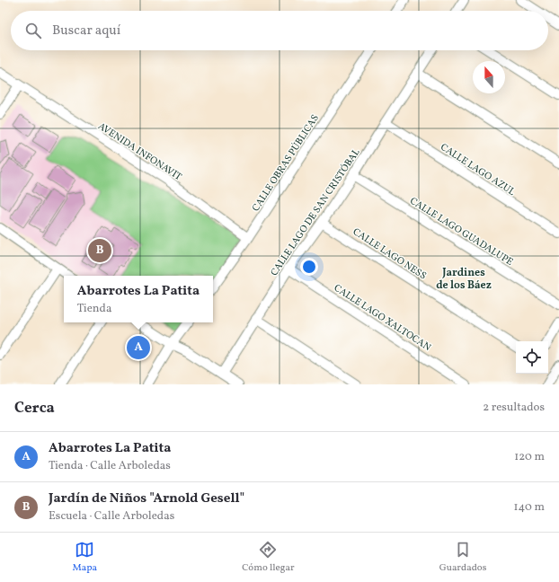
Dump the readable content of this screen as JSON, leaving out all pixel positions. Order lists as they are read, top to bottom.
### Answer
{
  "streets": {
    "street": [
      "AVENIDA INFONAVIT",
      "CALLE OBRAS PÚBLICAS",
      "CALLE LAGO AZUL",
      "CALLE LAGO DE SAN CRISTÓBAL",
      "CALLE LAGO GUADALUPE",
      "CALLE LAGO NESS",
      "CALLE LAGO XALTOCAN"
    ]
  },
  "crossings": [
    ["AVENIDA INFONAVIT", "CALLE OBRAS PÚBLICAS"],
    ["CALLE LAGO AZUL", "CALLE LAGO DE SAN CRISTÓBAL"],
    ["CALLE LAGO DE SAN CRISTÓBAL", "CALLE LAGO GUADALUPE"],
    ["CALLE LAGO DE SAN CRISTÓBAL", "CALLE LAGO NESS"],
    ["CALLE LAGO DE SAN CRISTÓBAL", "CALLE LAGO XALTOCAN"]
  ],
  "districts": ["Jardines de los Báez"],
  "north": "top",
  "page": {
    "search": "Buscar aquí",
    "pins": ["B", "A"],
    "popup": ["Abarrotes La Patita", "Tienda"],
    "heading": ["Cerca", "2 resultados"],
    "list": [
      {
        "mark": "A",
        "name": "Abarrotes La Patita",
        "note": "Tienda · Calle Arboledas",
        "value": "120 m"
      },
      {
        "mark": "B",
        "name": "Jardín de Niños \"Arnold Gesell\"",
        "note": "Escuela · Calle Arboledas",
        "value": "140 m"
      }
    ],
    "nav": ["Mapa", "Cómo llegar", "Guardados"]
  }
}
